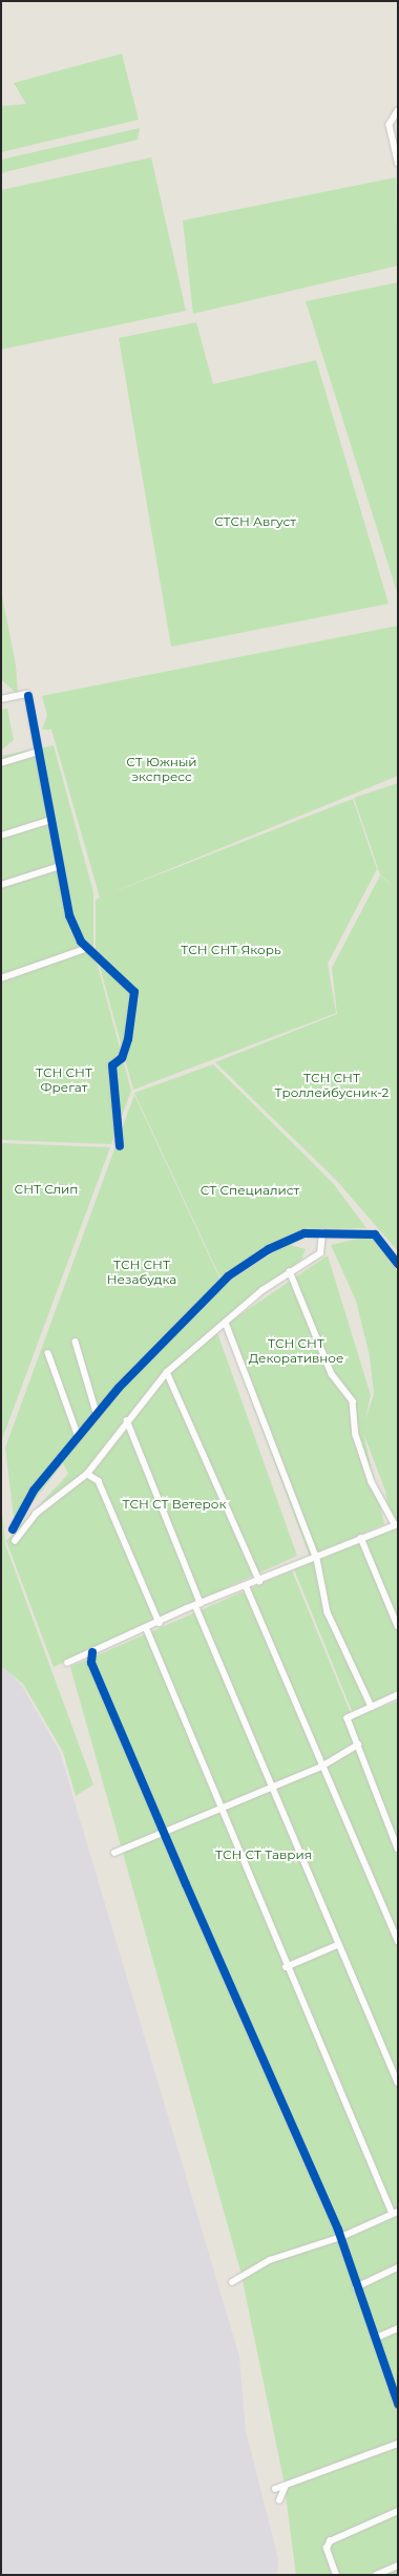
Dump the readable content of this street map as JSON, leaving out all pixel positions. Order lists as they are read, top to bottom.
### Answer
{
  "parks": [
    "СТСН Август",
    "СТ Южный экспресс",
    "ТСН СНТ Якорь",
    "ТСН СНТ Фрегат",
    "ТСН СНТ Троллейбусник-2",
    "СНТ Слип",
    "СТ Специалист",
    "ТСН СНТ Незабудка",
    "ТСН СНТ Декоративное",
    "ТСН СТ Ветерок",
    "ТСН СТ Таврия"
  ]
}
